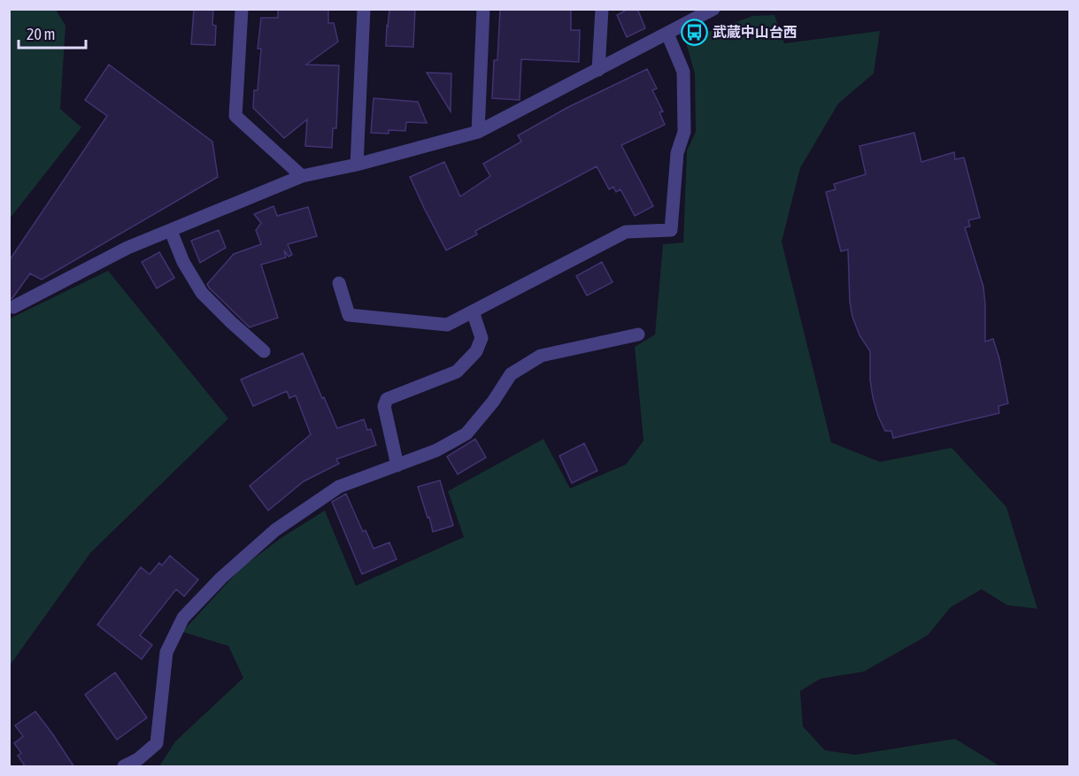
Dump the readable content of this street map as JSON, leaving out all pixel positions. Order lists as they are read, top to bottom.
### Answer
{
  "places": {
    "bus stop": ["武蔵中山台西"]
  },
  "scale_bar": "20 m"
}
